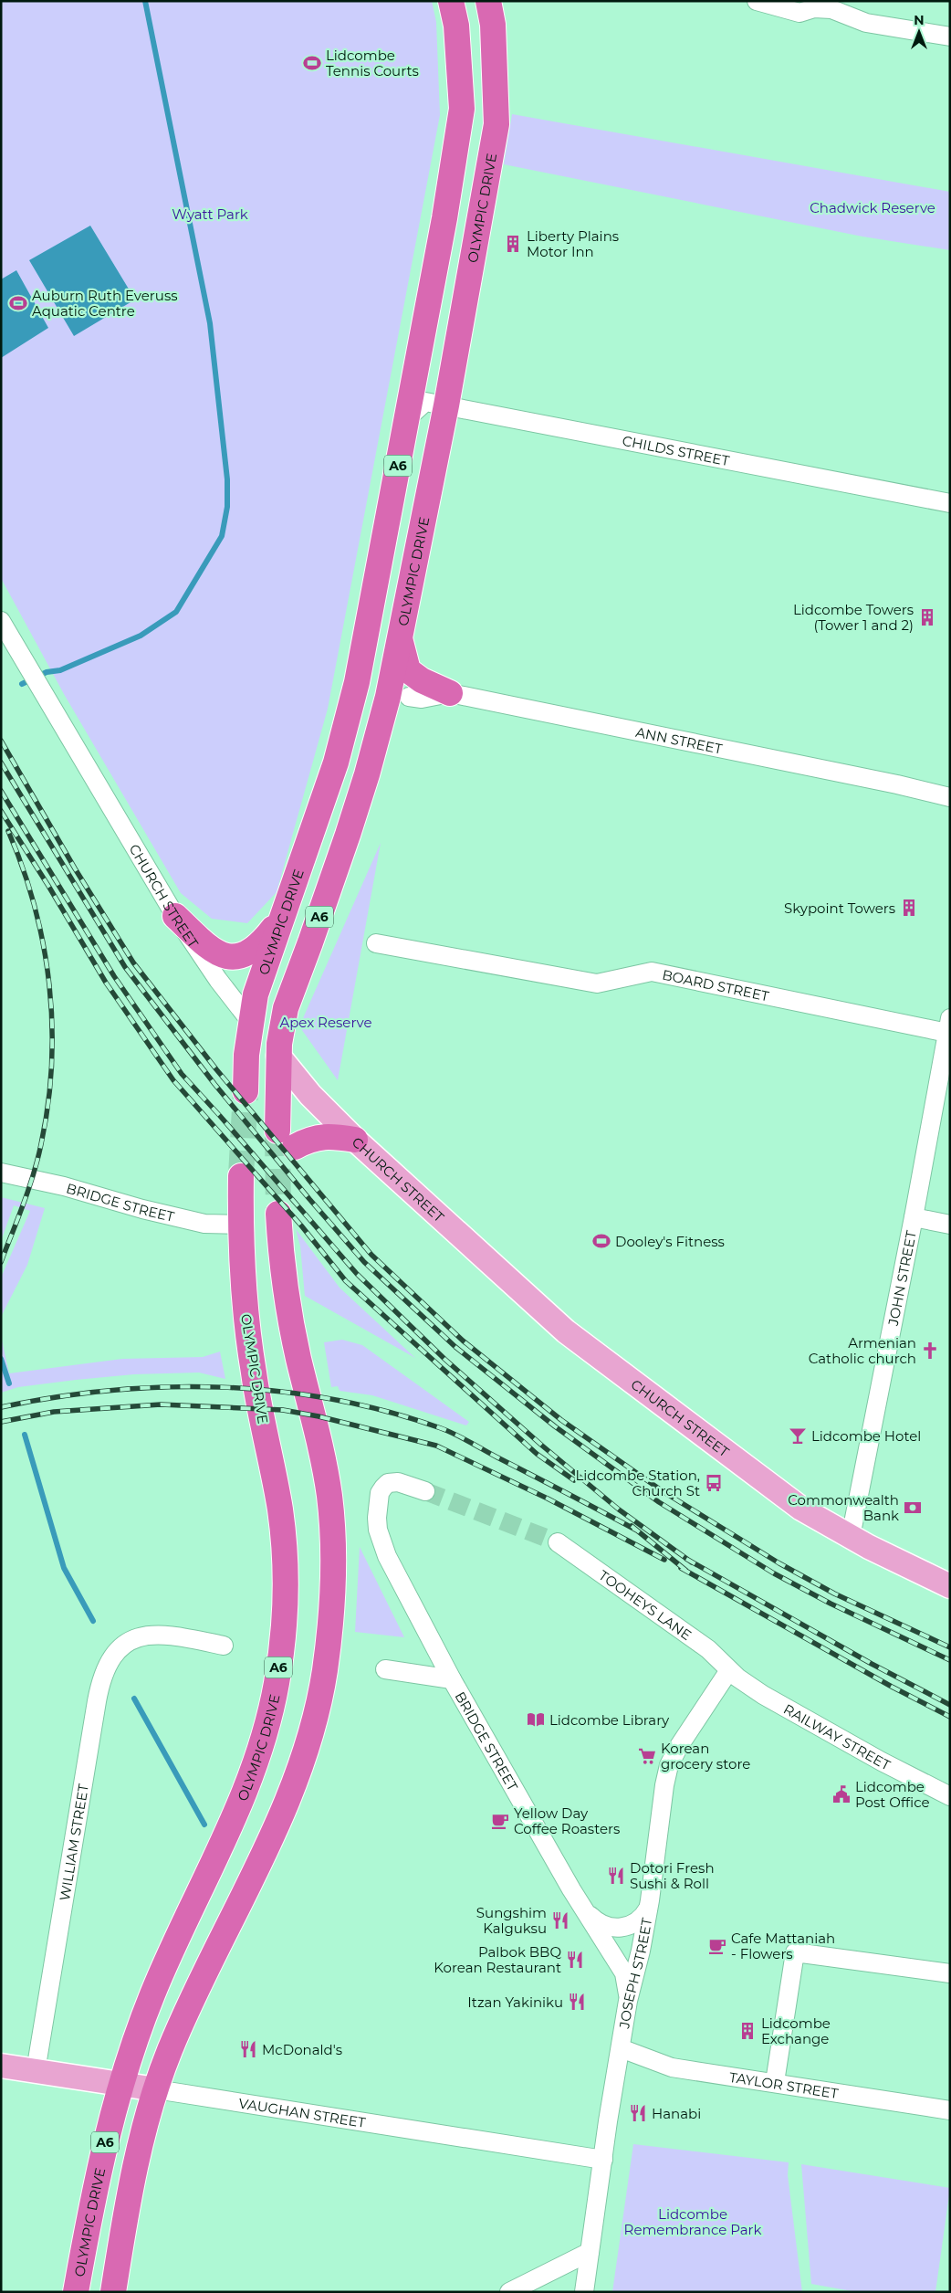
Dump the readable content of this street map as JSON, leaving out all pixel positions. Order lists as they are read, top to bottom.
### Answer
{
  "streets": {
    "highway": ["OLYMPIC DRIVE", "A6", "CHURCH STREET"],
    "main road": ["VAUGHAN STREET"],
    "street": [
      "CHILDS STREET",
      "ANN STREET",
      "BOARD STREET",
      "BRIDGE STREET",
      "JOHN STREET",
      "TOOHEYS LANE",
      "RAILWAY STREET",
      "WILLIAM STREET",
      "JOSEPH STREET",
      "TAYLOR STREET"
    ]
  },
  "crossings": [
    ["OLYMPIC DRIVE", "CHILDS STREET"],
    ["OLYMPIC DRIVE", "CHURCH STREET"],
    ["OLYMPIC DRIVE", "BRIDGE STREET"],
    ["OLYMPIC DRIVE", "VAUGHAN STREET"],
    ["A6", "VAUGHAN STREET"],
    ["CHURCH STREET", "JOHN STREET"],
    ["BOARD STREET", "JOHN STREET"],
    ["BRIDGE STREET", "JOSEPH STREET"],
    ["TOOHEYS LANE", "RAILWAY STREET"],
    ["TOOHEYS LANE", "JOSEPH STREET"],
    ["RAILWAY STREET", "JOSEPH STREET"],
    ["WILLIAM STREET", "VAUGHAN STREET"],
    ["JOSEPH STREET", "TAYLOR STREET"],
    ["JOSEPH STREET", "VAUGHAN STREET"]
  ],
  "parks": [
    "Chadwick Reserve",
    "Wyatt Park",
    "Apex Reserve",
    "Lidcombe Remembrance Park"
  ],
  "places": {
    "sports": ["Lidcombe Tennis Courts", "Auburn Ruth Everuss Aquatic Centre", "Dooley's Fitness"],
    "building": [
      "Liberty Plains Motor Inn",
      "Lidcombe Towers (Tower 1 and 2)",
      "Skypoint Towers",
      "Lidcombe Exchange"
    ],
    "church": ["Armenian Catholic church"],
    "bar": ["Lidcombe Hotel"],
    "bus stop": ["Lidcombe Station, Church St"],
    "bank": ["Commonwealth Bank"],
    "library": ["Lidcombe Library"],
    "supermarket": ["Korean grocery store"],
    "public building": ["Lidcombe Post Office"],
    "cafe": ["Yellow Day Coffee Roasters", "Cafe Mattaniah - Flowers"],
    "restaurant": [
      "Dotori Fresh Sushi & Roll",
      "Sungshim Kalguksu",
      "Palbok BBQ Korean Restaurant",
      "Itzan Yakiniku",
      "McDonald's",
      "Hanabi"
    ]
  },
  "north": "top"
}
